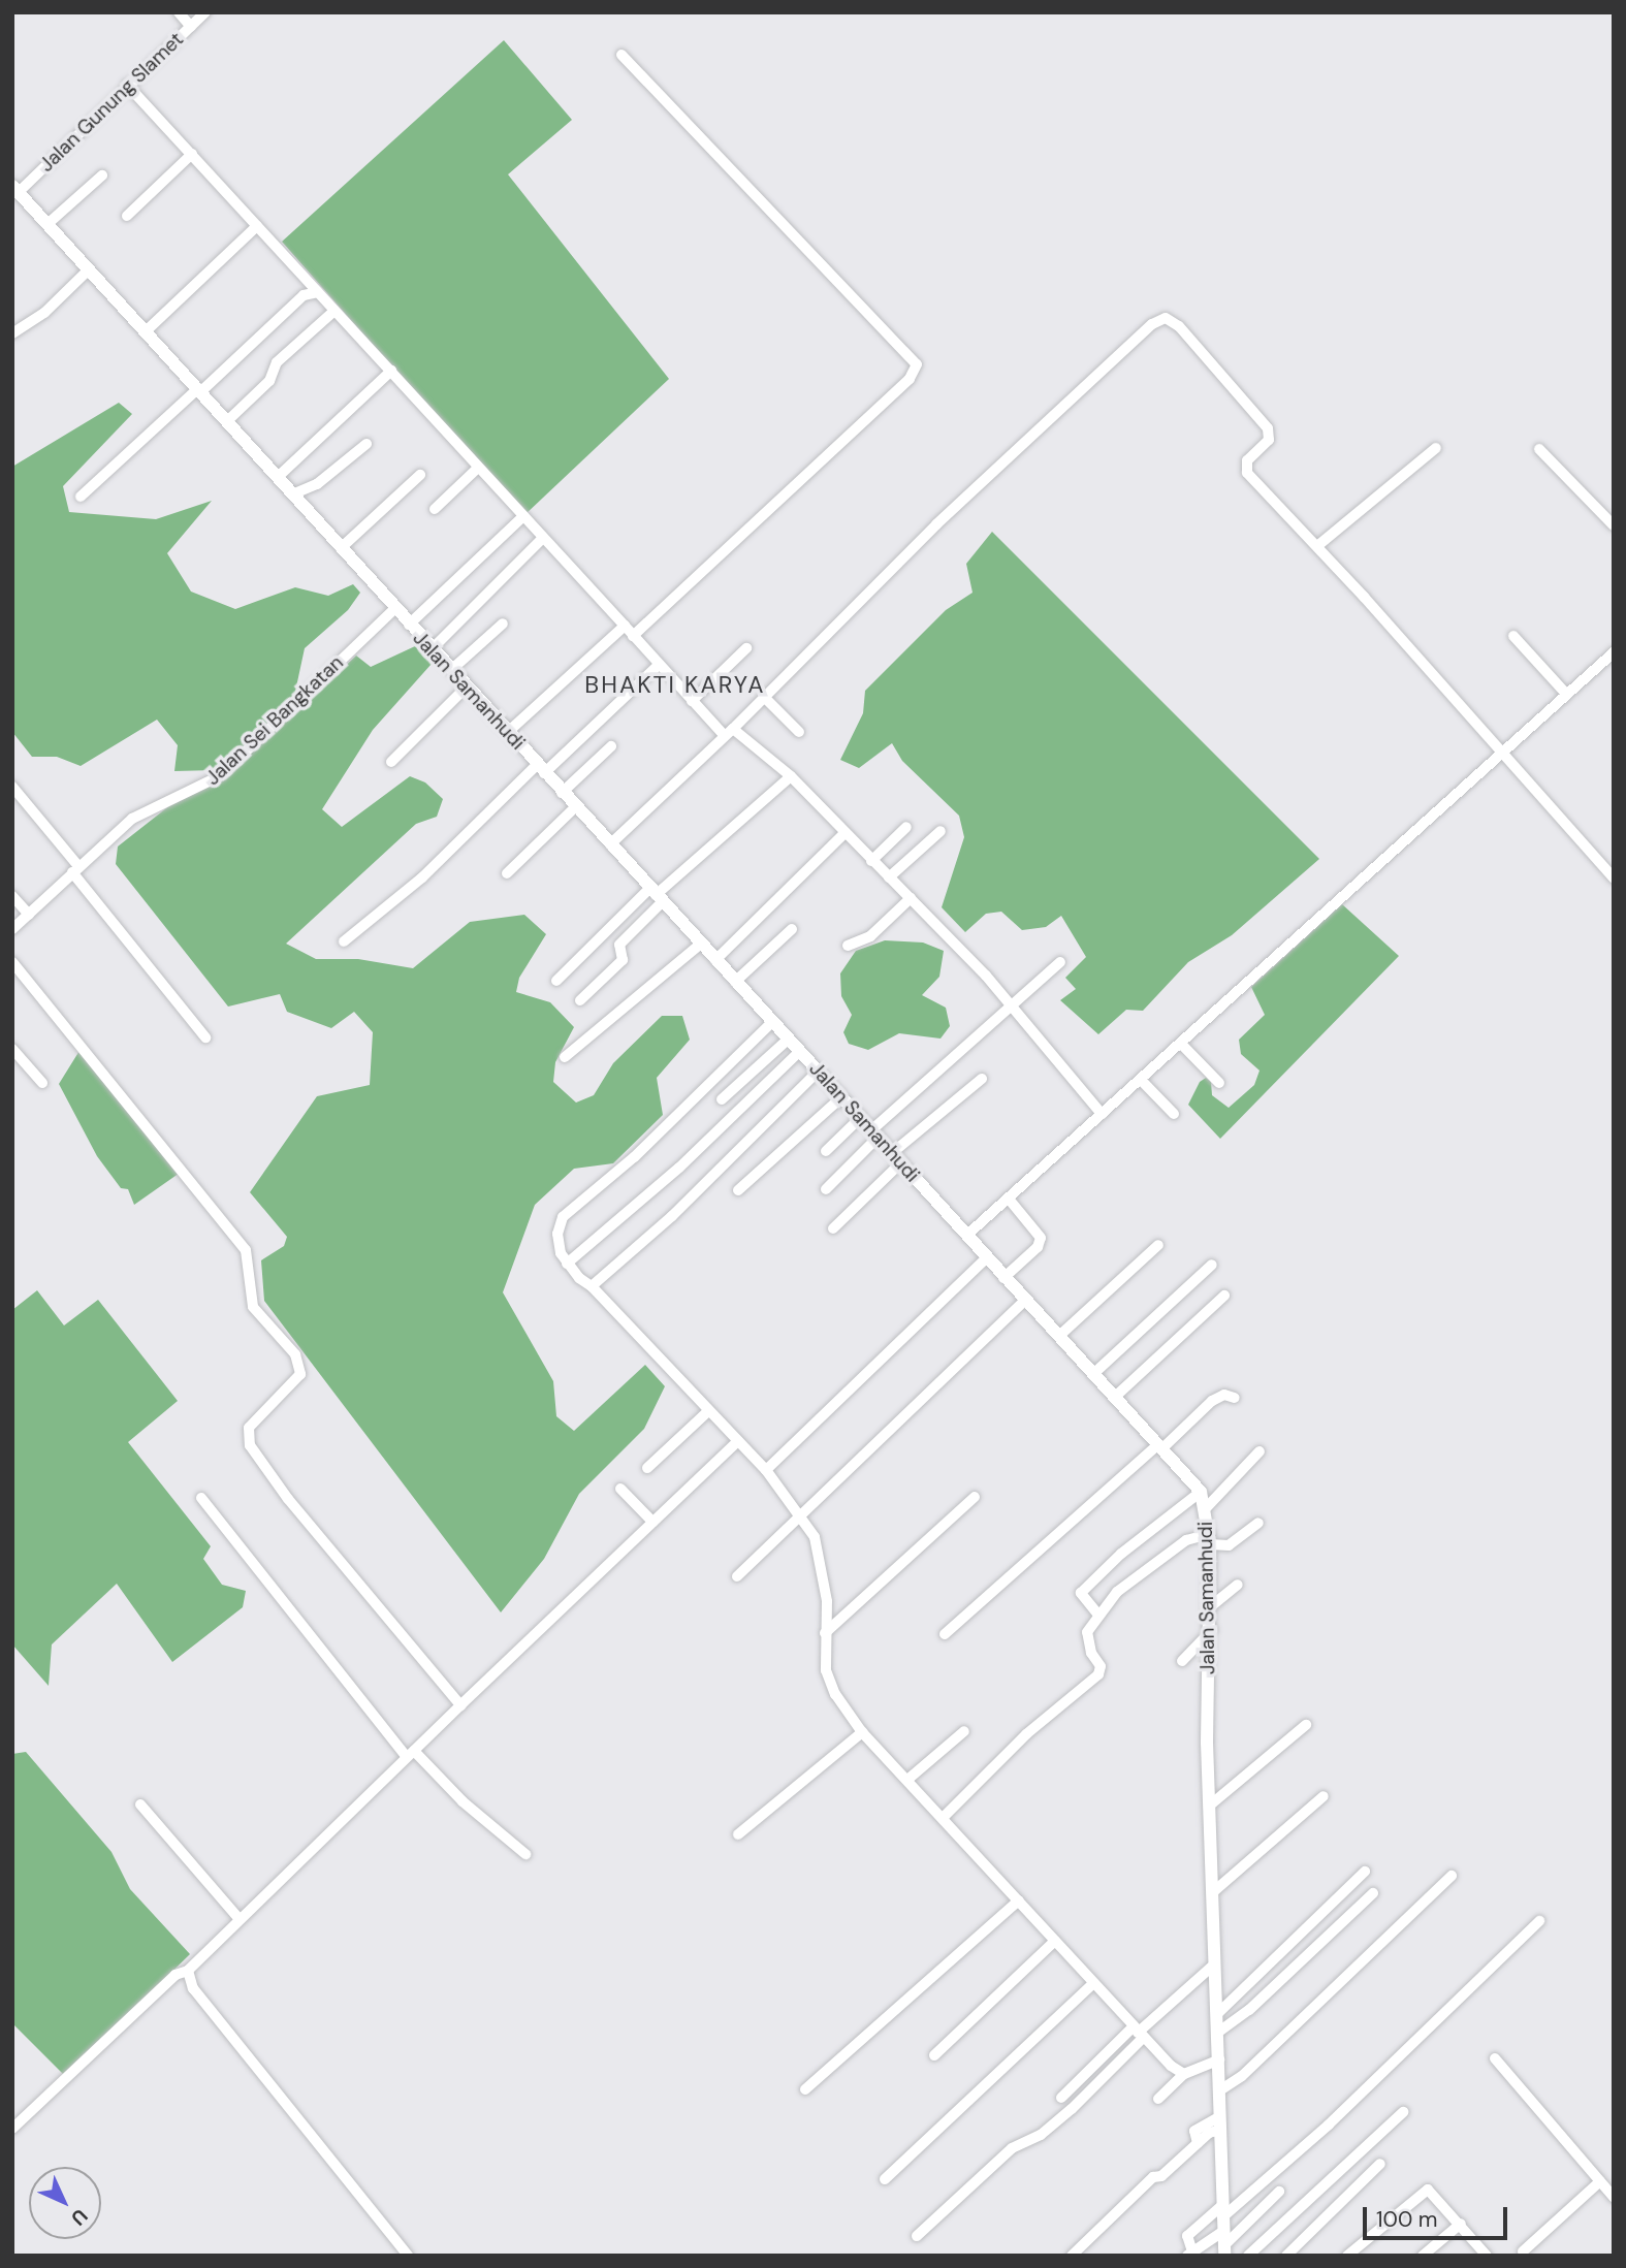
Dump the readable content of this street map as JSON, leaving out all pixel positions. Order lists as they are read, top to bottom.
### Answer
{
  "streets": {
    "street": ["Jalan Gunung Slamet", "Jalan Samanhudi", "Jalan Sei Bangkatan"]
  },
  "crossings": [
    ["Jalan Gunung Slamet", "Jalan Samanhudi"],
    ["Jalan Samanhudi", "Jalan Sei Bangkatan"]
  ],
  "districts": ["BHAKTI KARYA"],
  "scale_bar": "100 m",
  "north": "bottom right"
}
